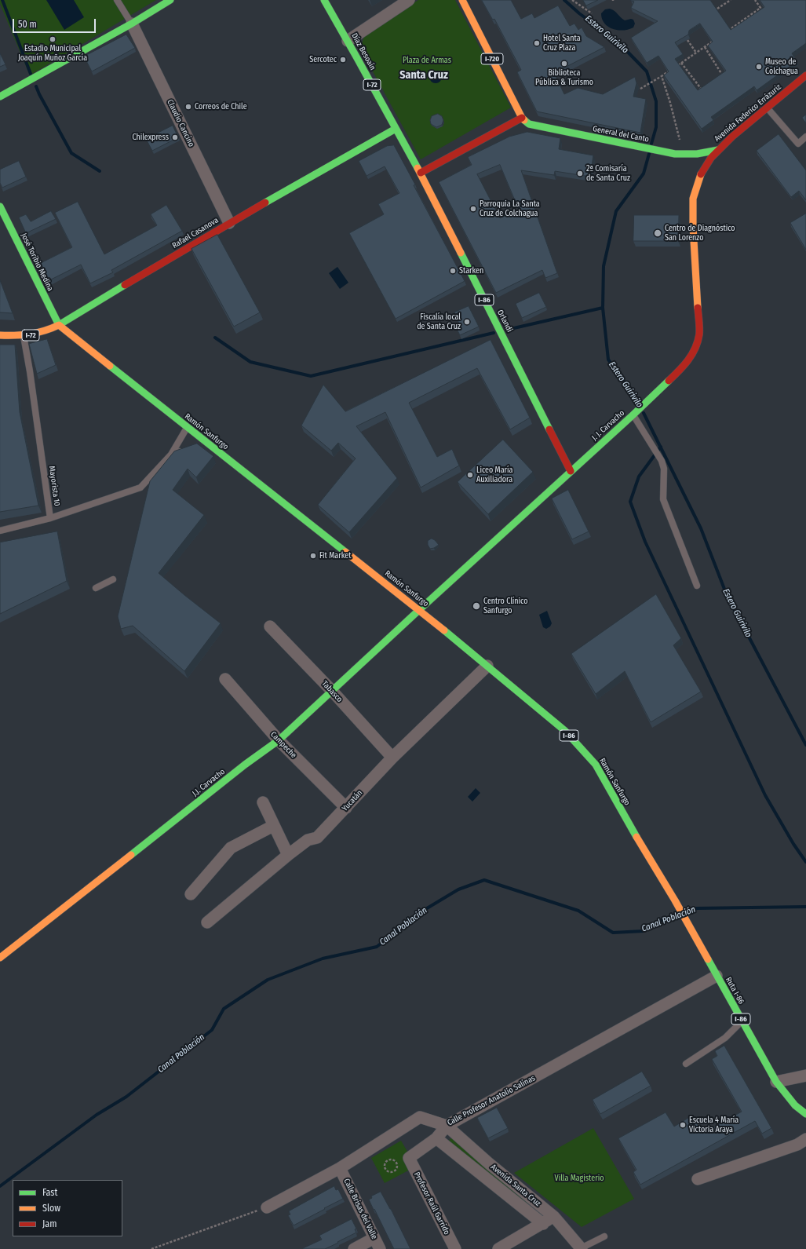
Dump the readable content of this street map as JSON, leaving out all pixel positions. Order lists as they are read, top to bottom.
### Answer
{
  "streets": {
    "main road": [
      "Díaz Besoaín",
      "I-720",
      "I-72",
      "Avenida Federico Errázuriz",
      "General del Canto",
      "Rafael Casanova",
      "José Toribio Medina",
      "I-86",
      "Orlandi",
      "J. J. Carvacho",
      "Ramón Sanfurgo",
      "J.J. Carvacho",
      "Ruta I-86"
    ],
    "street": [
      "Claudio Cancino",
      "Tabasco",
      "Campeche",
      "Yucatán",
      "Calle Profesor Anatolio Salinas",
      "Avenida Santa Cruz",
      "Profesor Raúl Garrido",
      "Calle Brisas del Valle"
    ],
    "lane": ["Mayorista 10"]
  },
  "crossings": [
    ["Díaz Besoaín", "Rafael Casanova"],
    ["Díaz Besoaín", "Orlandi"],
    ["I-720", "General del Canto"],
    ["Avenida Federico Errázuriz", "General del Canto"],
    ["Avenida Federico Errázuriz", "J. J. Carvacho"],
    ["Claudio Cancino", "Rafael Casanova"],
    ["Rafael Casanova", "José Toribio Medina"],
    ["Rafael Casanova", "Orlandi"],
    ["Rafael Casanova", "Ramón Sanfurgo"],
    ["Rafael Casanova", "Mayorista 10"],
    ["José Toribio Medina", "Ramón Sanfurgo"],
    ["Orlandi", "J. J. Carvacho"],
    ["J. J. Carvacho", "Ramón Sanfurgo"],
    ["J. J. Carvacho", "J.J. Carvacho"],
    ["Ramón Sanfurgo", "Mayorista 10"],
    ["Ramón Sanfurgo", "J.J. Carvacho"],
    ["Ramón Sanfurgo", "Yucatán"],
    ["Ramón Sanfurgo", "Ruta I-86"],
    ["Tabasco", "J.J. Carvacho"],
    ["Tabasco", "Yucatán"],
    ["Campeche", "J.J. Carvacho"],
    ["Campeche", "Yucatán"],
    ["Ruta I-86", "Calle Profesor Anatolio Salinas"],
    ["Calle Profesor Anatolio Salinas", "Avenida Santa Cruz"],
    ["Calle Profesor Anatolio Salinas", "Calle Brisas del Valle"],
    ["Avenida Santa Cruz", "Profesor Raúl Garrido"]
  ],
  "districts": ["Santa Cruz"],
  "water": ["Estero Guirivilo", "Canal Población"],
  "parks": ["Plaza de Armas", "Villa Magisterio"],
  "places": [
    "Estadio Municipal Joaquín Muñoz García",
    "Hotel Santa Cruz Plaza",
    "Sercotec",
    "Biblioteca Pública & Turismo",
    "Museo de Colchagua",
    "Correos de Chile",
    "Chilexpress",
    "2ª Comisaría de Santa Cruz",
    "Parroquia La Santa Cruz de Colchagua",
    "Centro de Diagnóstico San Lorenzo",
    "Starken",
    "Fiscalía local de Santa Cruz",
    "Liceo María Auxiliadora",
    "Fit Market",
    "Centro Clínico Sanfurgo",
    "Escuela 4 María Victoria Araya"
  ],
  "legend": ["Fast", "Slow", "Jam"],
  "scale_bar": "50 m"
}
